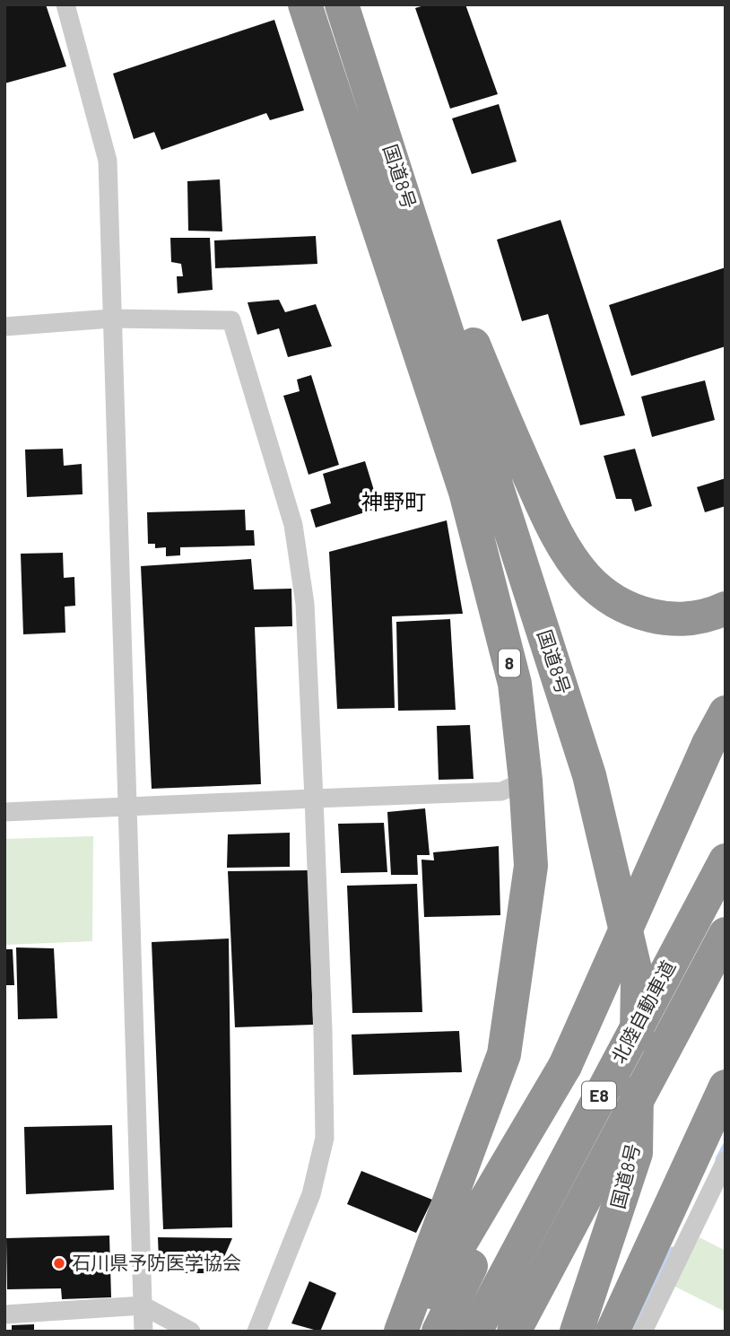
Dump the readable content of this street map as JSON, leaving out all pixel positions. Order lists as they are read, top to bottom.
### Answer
{
  "streets": {
    "highway": [
      "国道8号",
      "8",
      "北陸自動車道",
      "E8"
    ]
  },
  "districts": ["神野町"],
  "places": ["石川県予防医学協会"]
}
